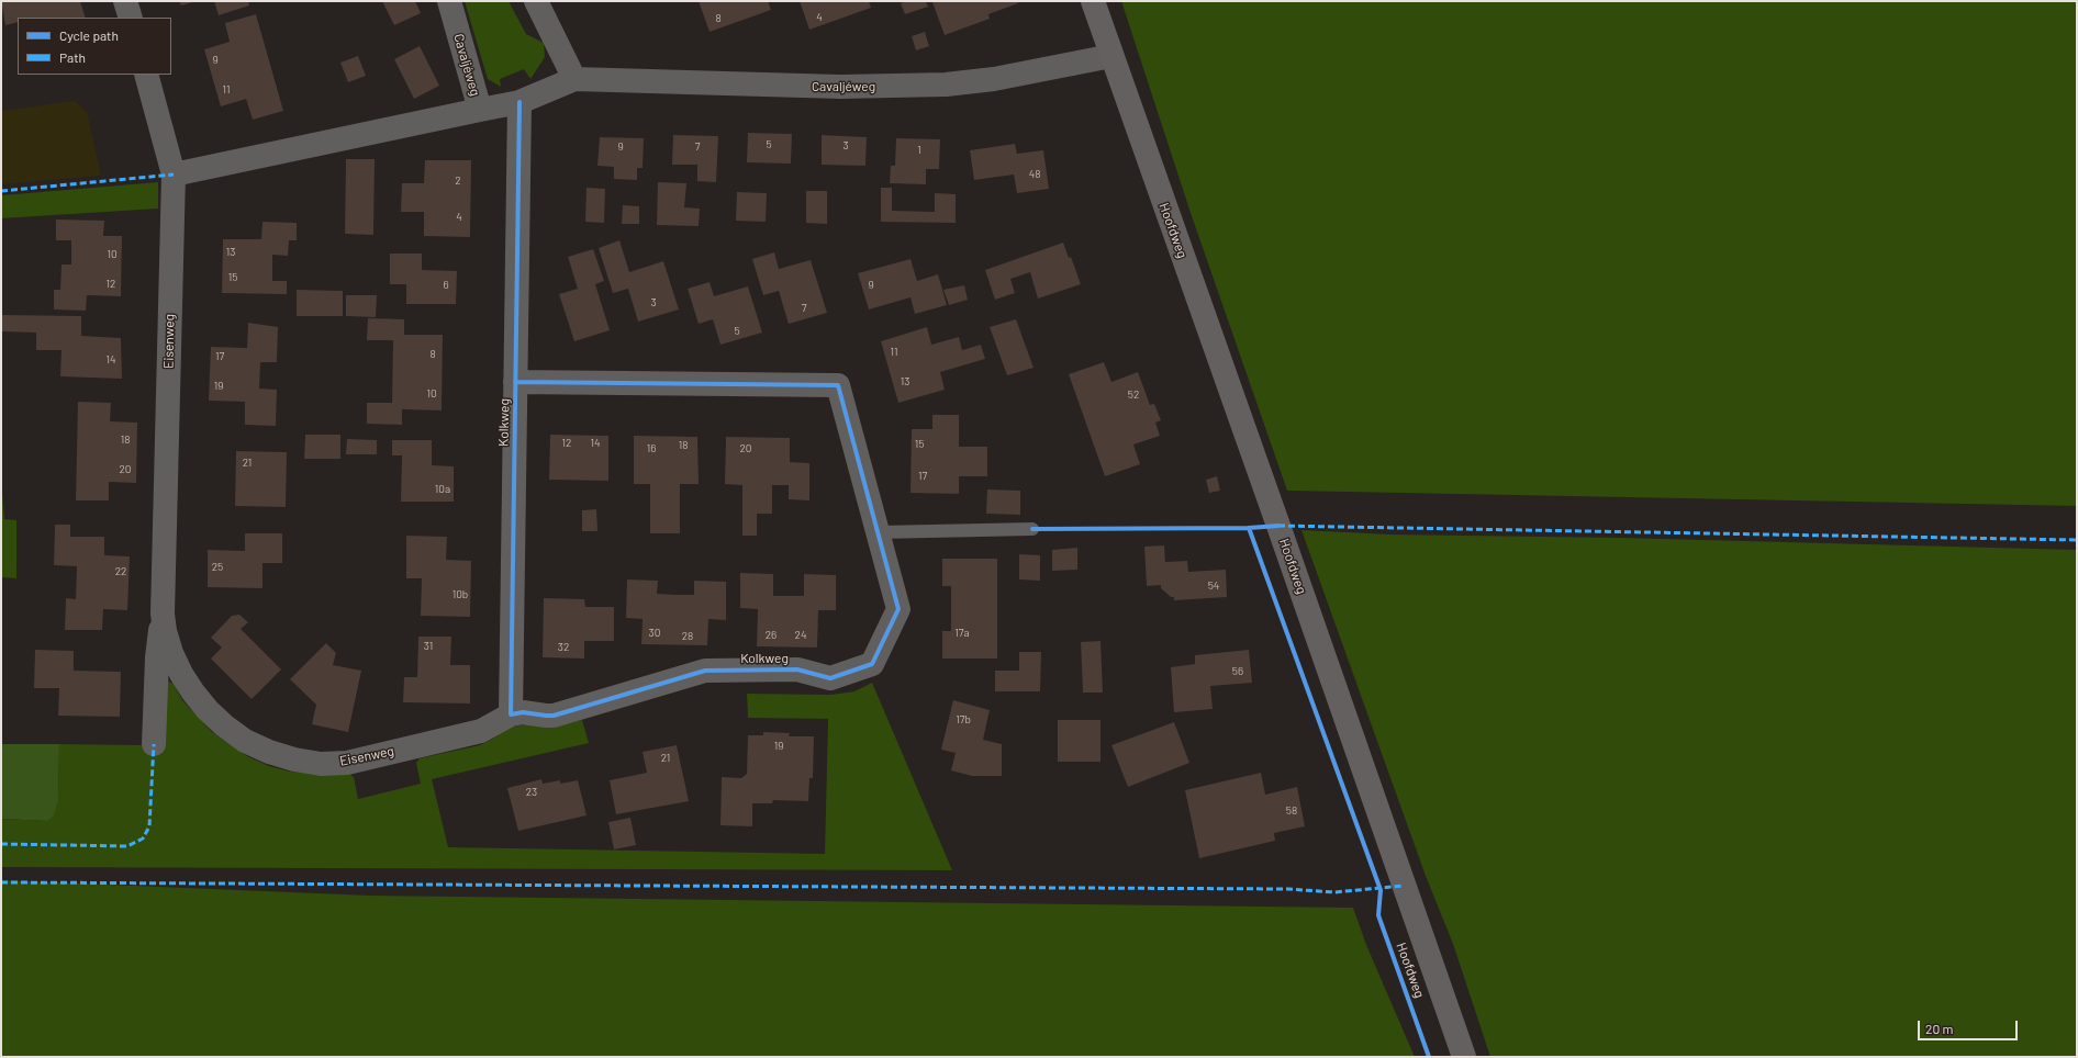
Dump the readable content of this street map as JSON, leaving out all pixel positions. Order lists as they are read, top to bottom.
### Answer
{
  "streets": {
    "street": [
      "Cavaljéweg",
      "Hoofdweg",
      "Eisenweg",
      "Kolkweg"
    ]
  },
  "crossings": [
    ["Cavaljéweg", "Hoofdweg"],
    ["Cavaljéweg", "Kolkweg"],
    ["Eisenweg", "Kolkweg"]
  ],
  "house_numbers": [
    "4",
    "8",
    "9",
    "11",
    "5",
    "3",
    "9",
    "7",
    "1",
    "48",
    "2",
    "4",
    "13",
    "10",
    "15",
    "12",
    "6",
    "9",
    "3",
    "7",
    "5",
    "11",
    "8",
    "17",
    "14",
    "13",
    "19",
    "10",
    "52",
    "18",
    "12",
    "14",
    "15",
    "18",
    "16",
    "20",
    "21",
    "20",
    "17",
    "10a",
    "25",
    "22",
    "54",
    "10b",
    "30",
    "17a",
    "26",
    "24",
    "28",
    "31",
    "32",
    "56",
    "17b",
    "19",
    "21",
    "23",
    "58"
  ],
  "legend": ["Cycle path", "Path"],
  "scale_bar": "20 m"
}
